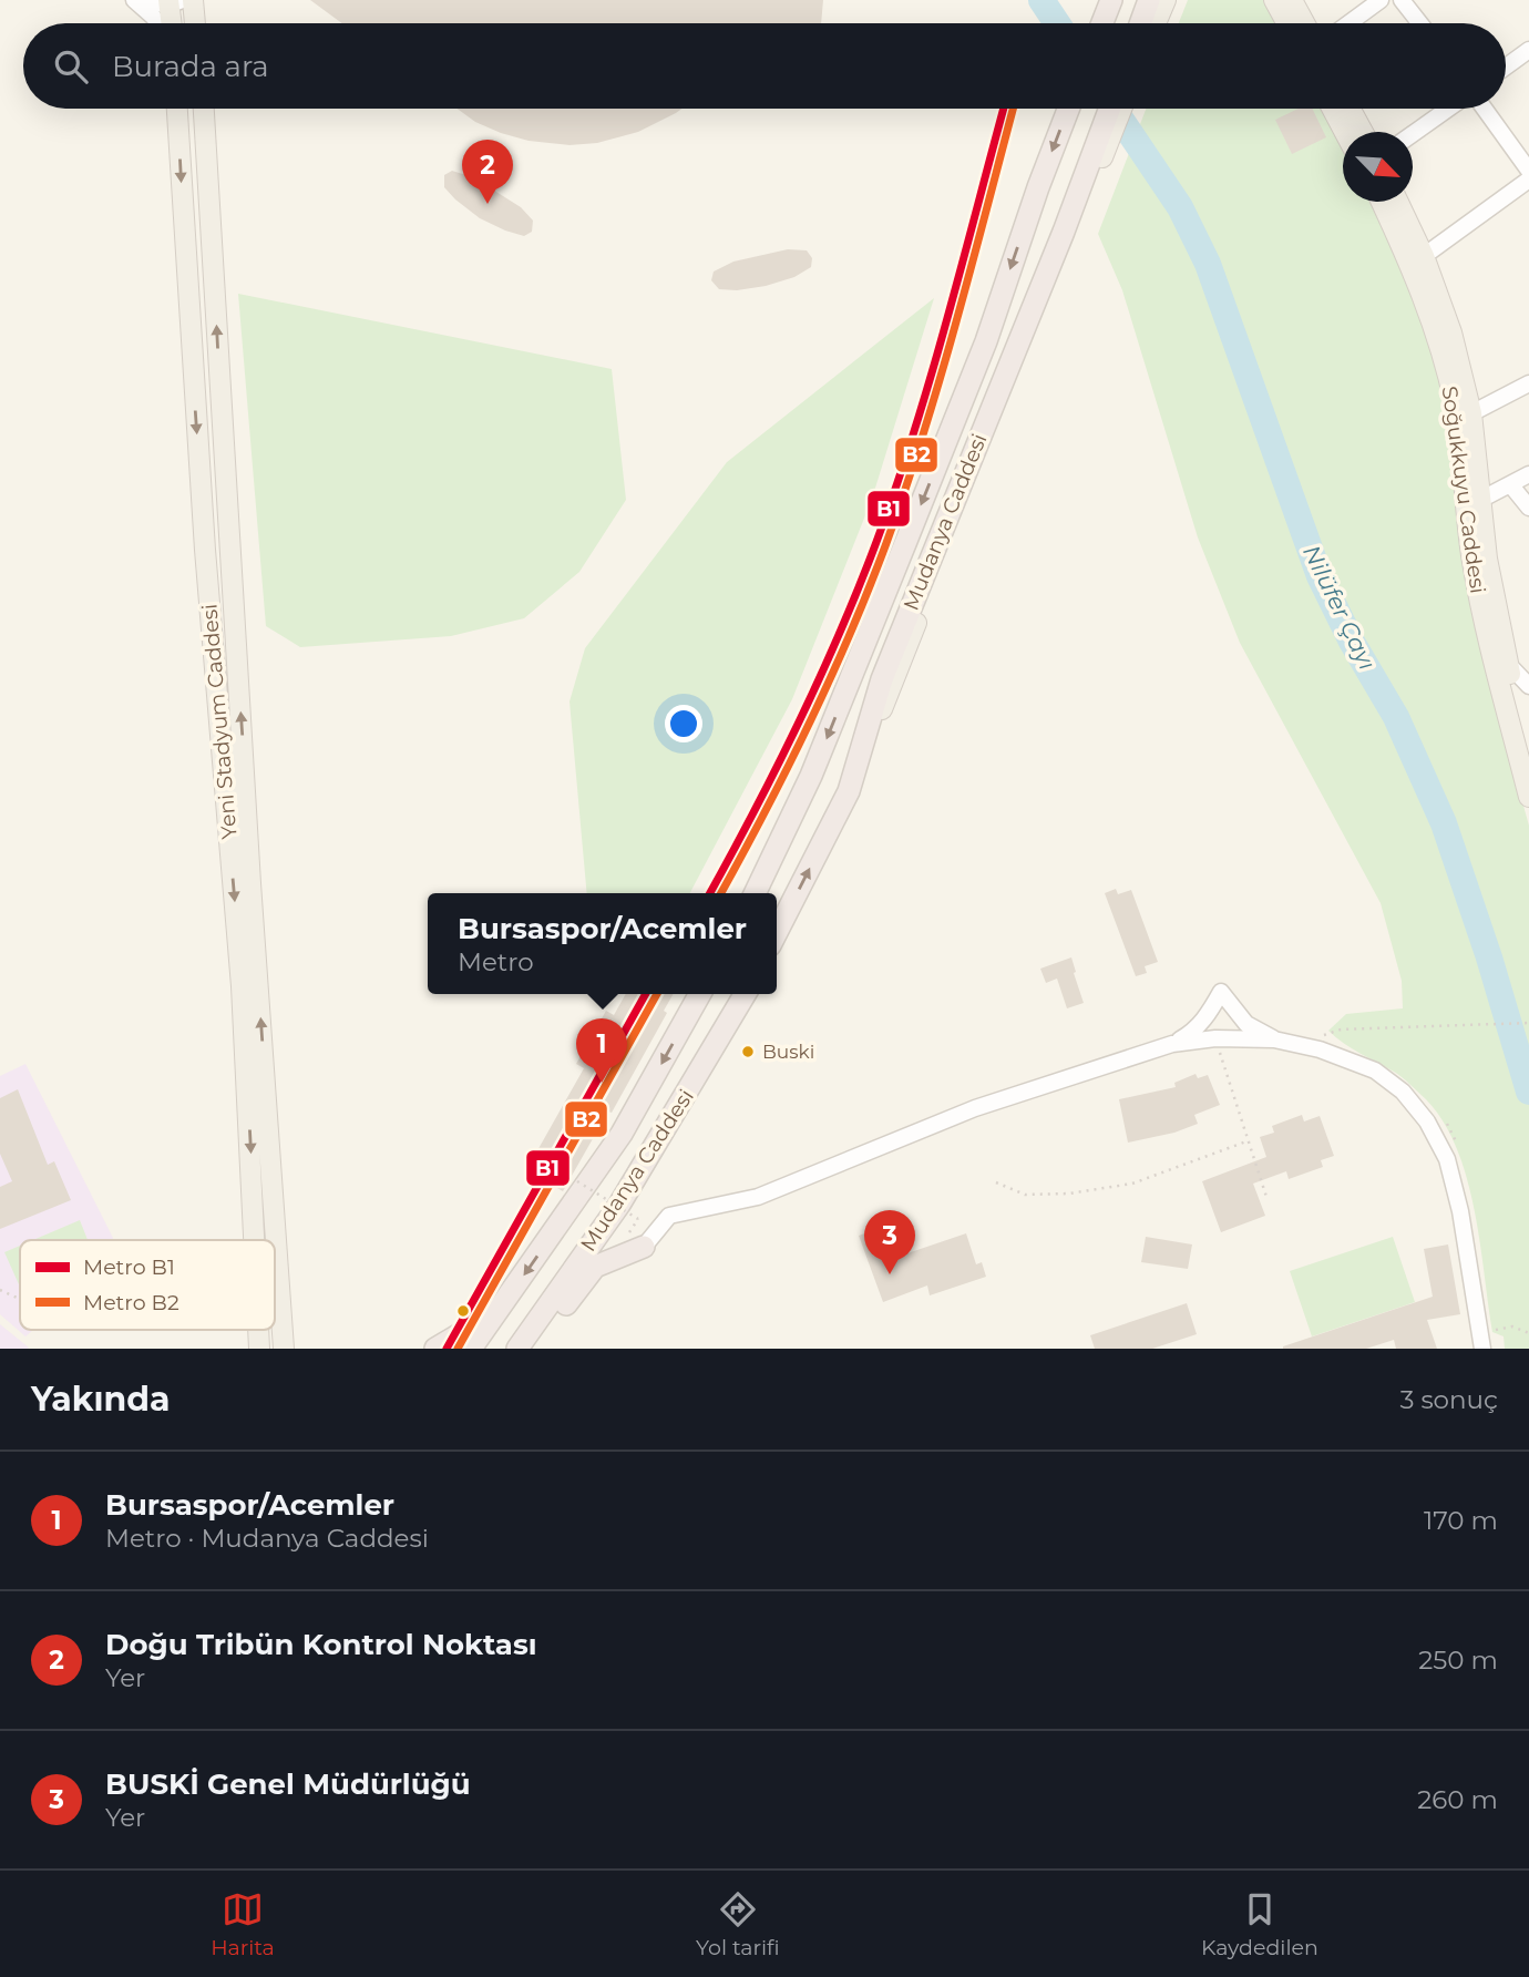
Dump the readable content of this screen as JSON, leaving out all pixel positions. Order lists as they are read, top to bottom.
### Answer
{
  "streets": {
    "highway": ["Mudanya Caddesi"],
    "main road": ["Soğukkuyu Caddesi", "Yeni Stadyum Caddesi"]
  },
  "water": ["Nilüfer Çayı"],
  "places": ["Buski"],
  "lines": ["metro line B1", "metro line B2"],
  "legend": ["Metro B1", "Metro B2"],
  "north": "bottom right",
  "page": {
    "search": "Burada ara",
    "pins": ["2", "1", "3"],
    "popup": ["Bursaspor/Acemler", "Metro"],
    "heading": ["Yakında", "3 sonuç"],
    "list": [
      {
        "mark": "1",
        "name": "Bursaspor/Acemler",
        "note": "Metro · Mudanya Caddesi",
        "value": "170 m"
      },
      {
        "mark": "2",
        "name": "Doğu Tribün Kontrol Noktası",
        "note": "Yer",
        "value": "250 m"
      },
      {
        "mark": "3",
        "name": "BUSKİ Genel Müdürlüğü",
        "note": "Yer",
        "value": "260 m"
      }
    ],
    "nav": ["Harita", "Yol tarifi", "Kaydedilen"]
  }
}
